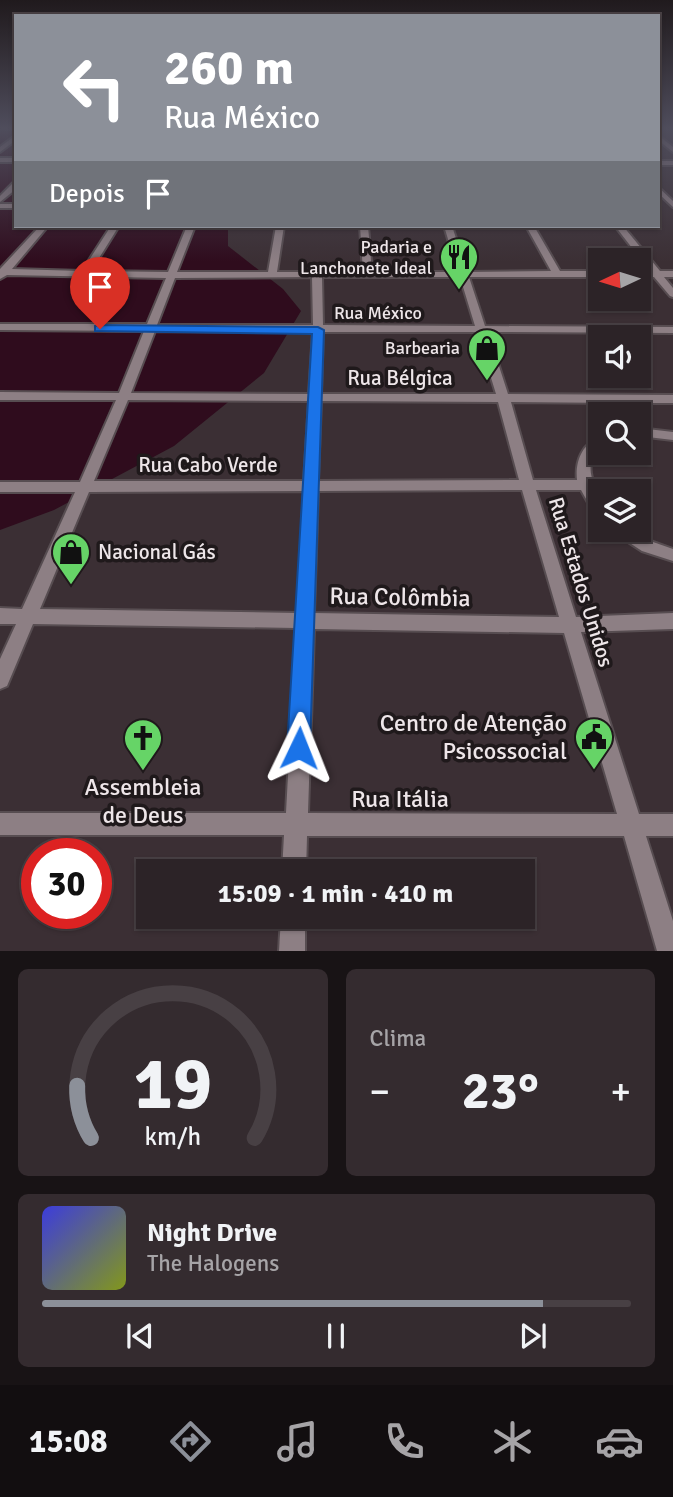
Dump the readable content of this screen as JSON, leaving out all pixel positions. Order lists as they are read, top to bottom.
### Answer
{
  "streets": {
    "street": [
      "Rua México",
      "Rua Bélgica",
      "Rua Cabo Verde",
      "Rua Estados Unidos",
      "Rua Colômbia",
      "Rua Itália"
    ]
  },
  "crossings": [
    ["Rua México", "Rua Estados Unidos"],
    ["Rua Bélgica", "Rua Estados Unidos"],
    ["Rua Cabo Verde", "Rua Estados Unidos"],
    ["Rua Estados Unidos", "Rua Colômbia"],
    ["Rua Estados Unidos", "Rua Itália"]
  ],
  "places": {
    "restaurant": ["Padaria e Lanchonete Ideal"],
    "shop": ["Barbearia", "Nacional Gás"],
    "public building": ["Centro de Atenção Psicossocial"],
    "church": ["Assembleia de Deus"]
  },
  "north": "left",
  "page": {
    "turn": ["260 m", "Rua México"],
    "then": "Depois",
    "limit": "30",
    "trip": "15:09 · 1 min · 410 m",
    "tile": "Clima",
    "heat": ["−", "23°", "+"],
    "song": ["Night Drive", "The Halogens"],
    "tabs": "15:08",
    "gauge": ["19", "km/h"]
  }
}
